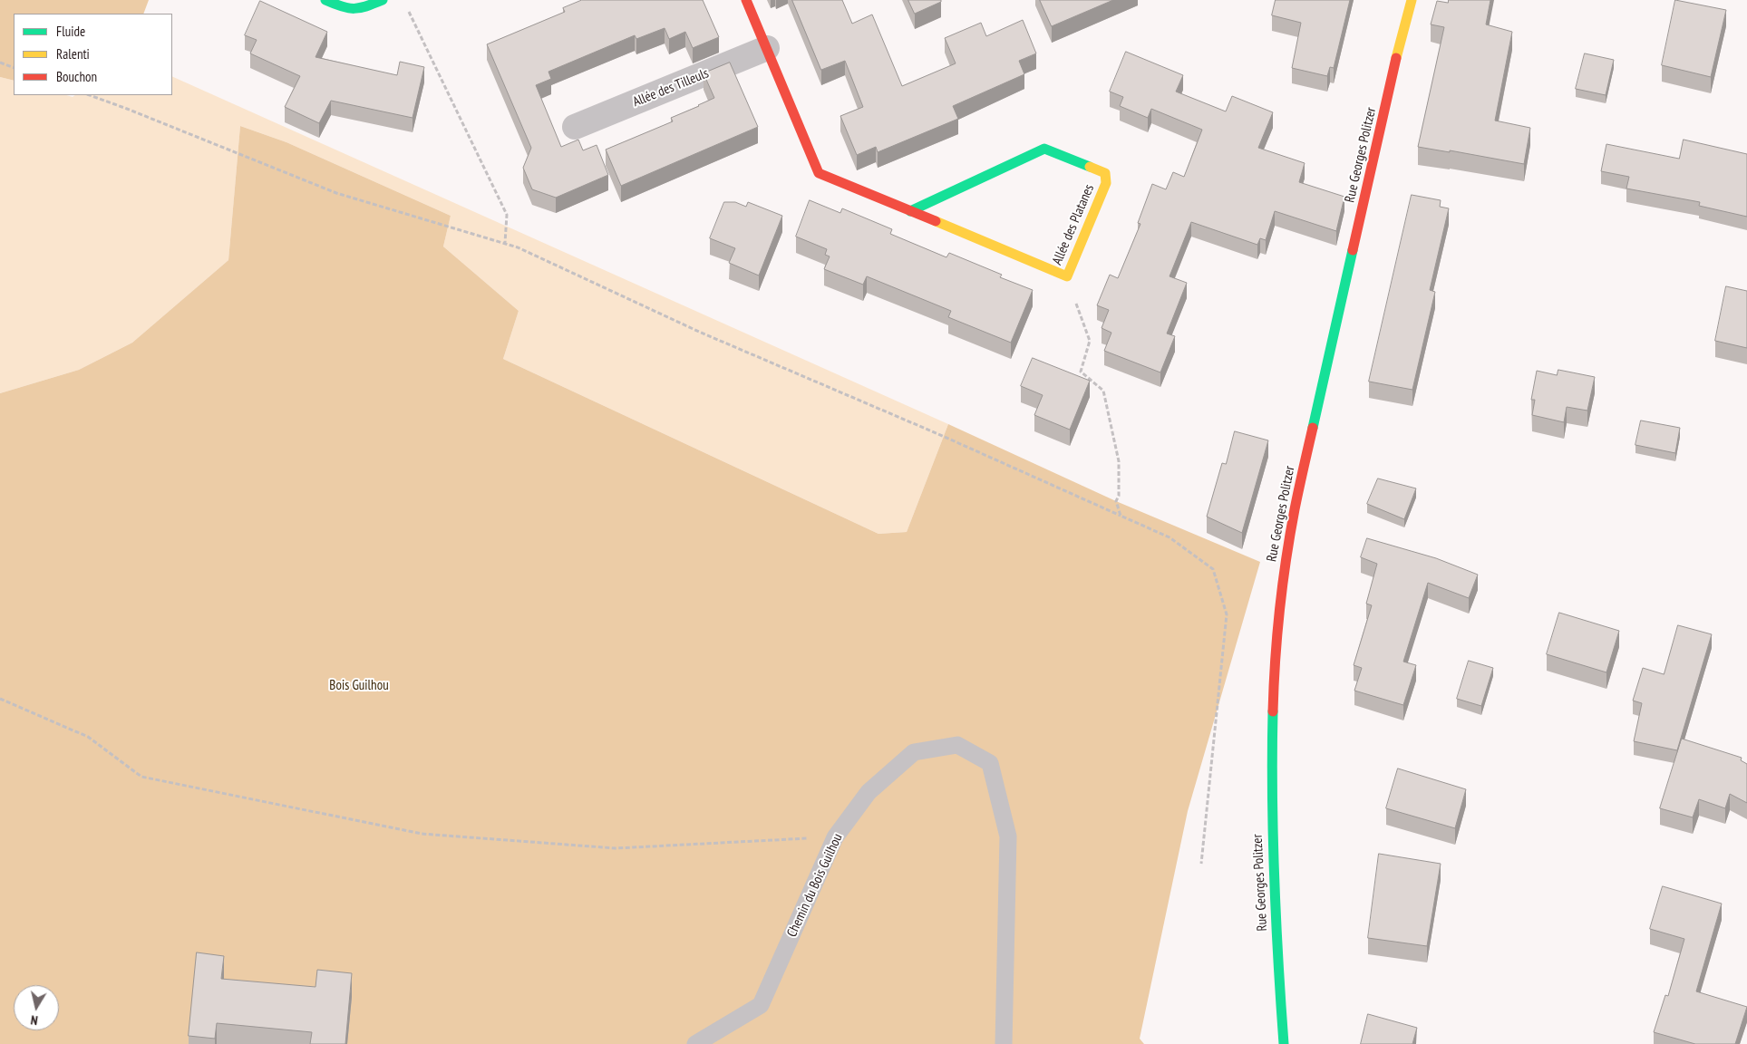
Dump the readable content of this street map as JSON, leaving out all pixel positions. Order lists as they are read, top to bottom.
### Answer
{
  "streets": {
    "street": ["Allée des Tilleuls", "Rue Georges Politzer", "Allée des Platanes"],
    "lane": ["Chemin du Bois Guilhou"]
  },
  "crossings": [
    ["Allée des Tilleuls", "Allée des Platanes"]
  ],
  "parks": ["Bois Guilhou"],
  "legend": ["Fluide", "Ralenti", "Bouchon"],
  "north": "bottom"
}
